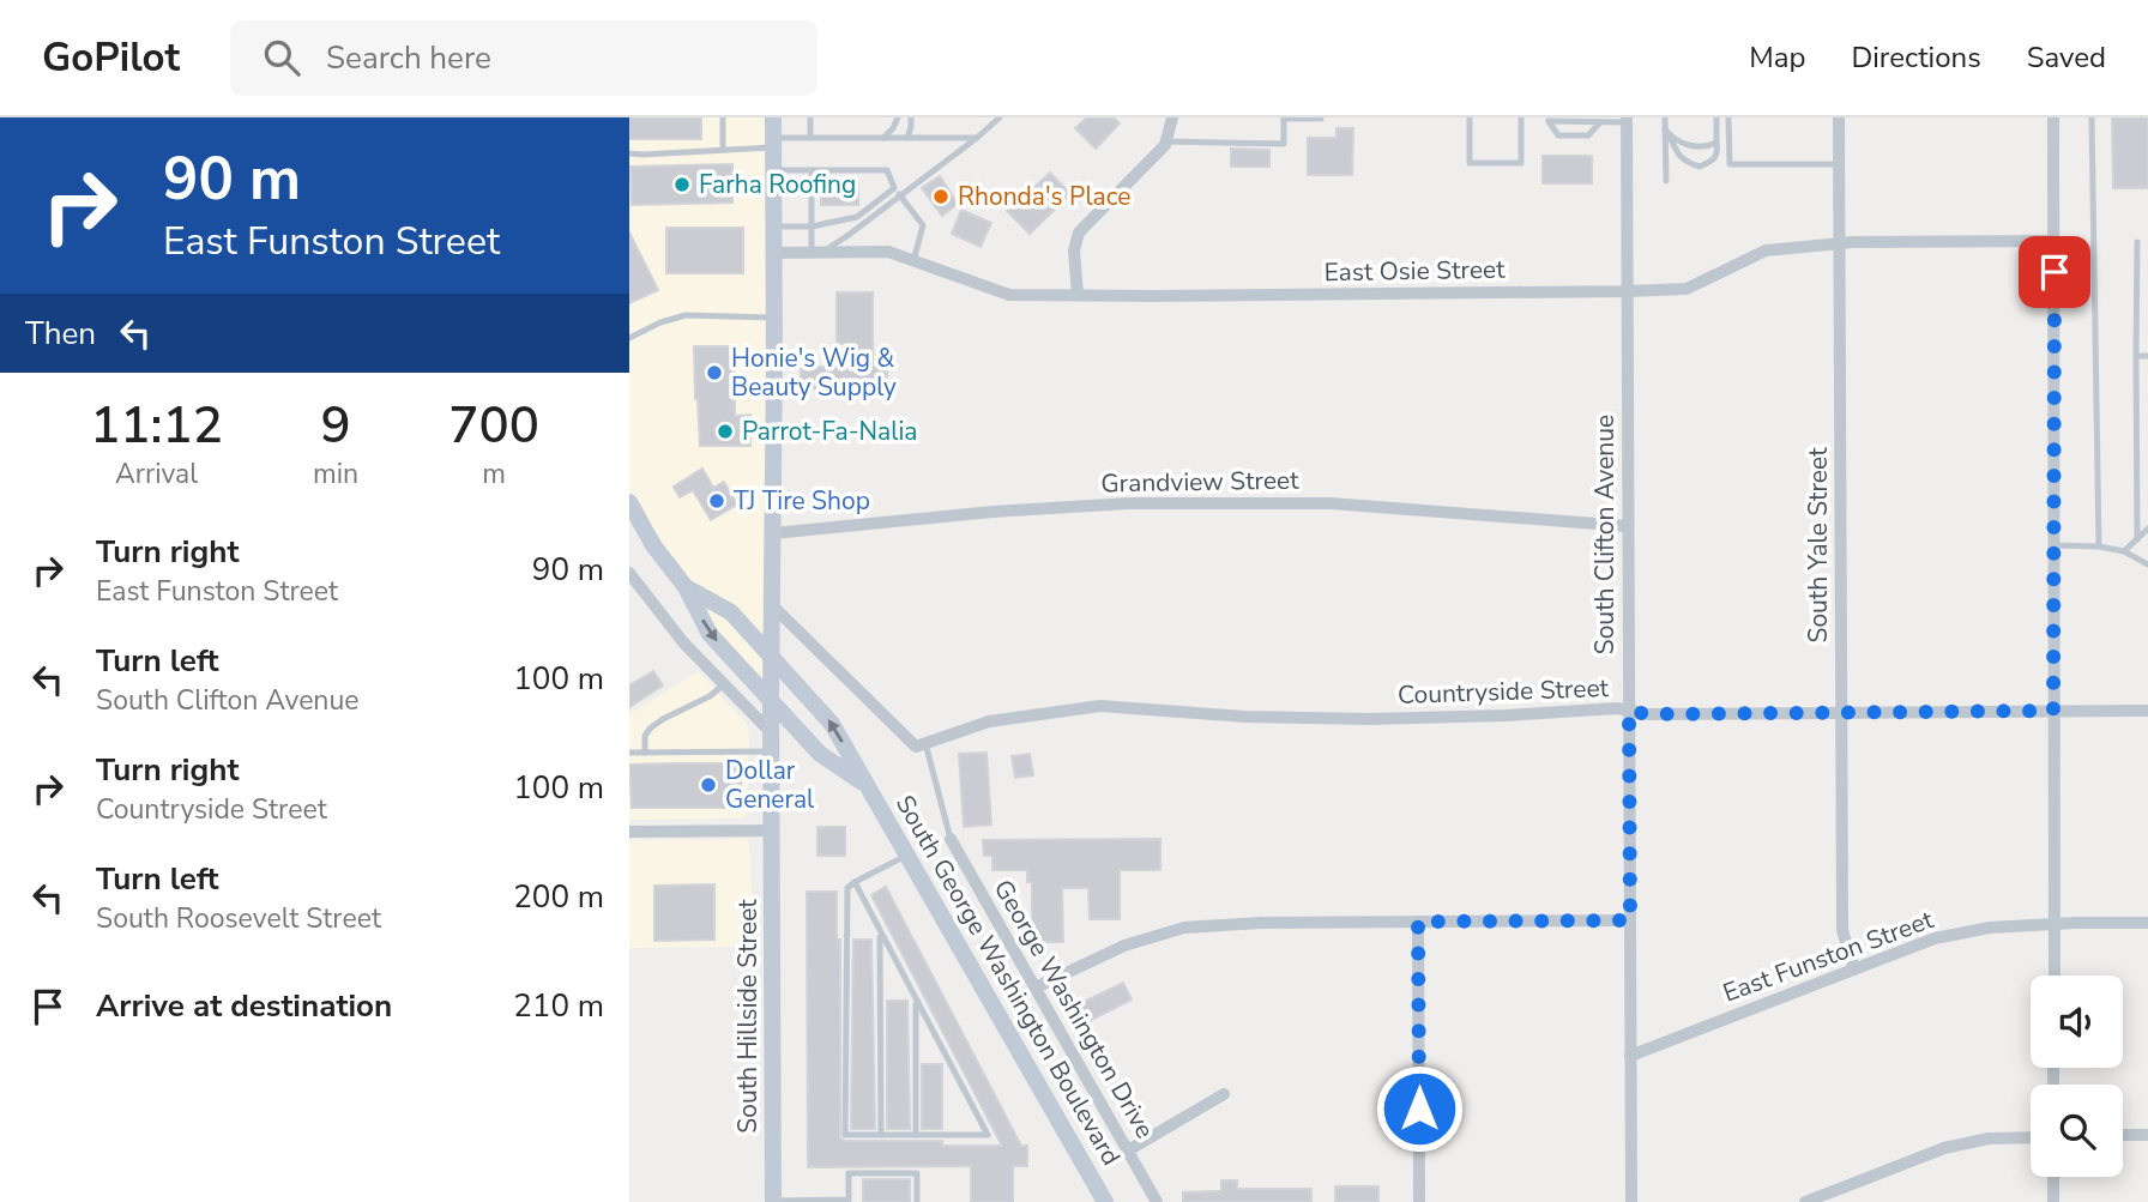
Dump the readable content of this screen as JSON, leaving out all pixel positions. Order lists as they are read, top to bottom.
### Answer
{
  "streets": {
    "street": [
      "East Osie Street",
      "Grandview Street",
      "South Clifton Avenue",
      "South Yale Street",
      "Countryside Street",
      "East Funston Street",
      "South George Washington Boulevard",
      "George Washington Drive",
      "South Hillside Street"
    ]
  },
  "crossings": [
    ["East Osie Street", "South Clifton Avenue"],
    ["East Osie Street", "South Yale Street"],
    ["Grandview Street", "South Clifton Avenue"],
    ["South Clifton Avenue", "Countryside Street"],
    ["South Clifton Avenue", "East Funston Street"],
    ["South Yale Street", "Countryside Street"],
    ["South Yale Street", "East Funston Street"],
    ["South George Washington Boulevard", "South Hillside Street"]
  ],
  "places": [
    "Farha Roofing",
    "Rhonda's Place",
    "Honie's Wig & Beauty Supply",
    "Parrot-Fa-Nalia",
    "TJ Tire Shop",
    "Dollar General"
  ],
  "page": {
    "header": "GoPilot",
    "search": "Search here",
    "nav": ["Map", "Directions", "Saved"],
    "turn": ["90 m", "East Funston Street"],
    "then": "Then",
    "eta": [
      "11:12",
      "Arrival",
      "9",
      "min",
      "700",
      "m"
    ],
    "list": [
      {
        "name": "Turn right",
        "note": "East Funston Street",
        "value": "90 m"
      },
      {
        "name": "Turn left",
        "note": "South Clifton Avenue",
        "value": "100 m"
      },
      {
        "name": "Turn right",
        "note": "Countryside Street",
        "value": "100 m"
      },
      {
        "name": "Turn left",
        "note": "South Roosevelt Street",
        "value": "200 m"
      },
      {
        "name": "Arrive at destination",
        "value": "210 m"
      }
    ]
  }
}
